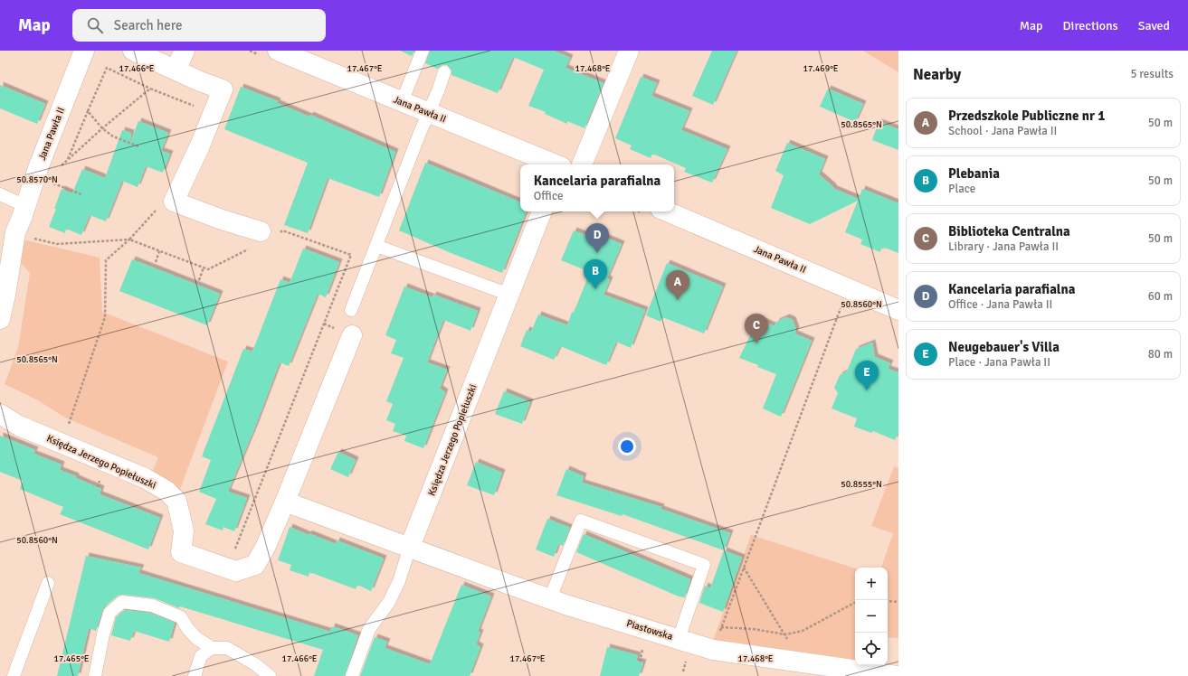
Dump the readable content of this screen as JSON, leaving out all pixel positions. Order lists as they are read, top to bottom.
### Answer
{
  "streets": {
    "street": ["Jana Pawła II", "Księdza Jerzego Popiełuszki", "Piastowska"]
  },
  "crossings": [
    ["Księdza Jerzego Popiełuszki", "Piastowska"]
  ],
  "page": {
    "header": "Map",
    "search": "Search here",
    "nav": ["Map", "Directions", "Saved"],
    "heading": ["Nearby", "5 results"],
    "list": [
      {
        "mark": "A",
        "name": "Przedszkole Publiczne nr 1",
        "note": "School · Jana Pawła II",
        "value": "50 m"
      },
      {
        "mark": "B",
        "name": "Plebania",
        "note": "Place",
        "value": "50 m"
      },
      {
        "mark": "C",
        "name": "Biblioteka Centralna",
        "note": "Library · Jana Pawła II",
        "value": "50 m"
      },
      {
        "mark": "D",
        "name": "Kancelaria parafialna",
        "note": "Office · Jana Pawła II",
        "value": "60 m"
      },
      {
        "mark": "E",
        "name": "Neugebauer's Villa",
        "note": "Place · Jana Pawła II",
        "value": "80 m"
      }
    ],
    "popup": ["Kancelaria parafialna", "Office"],
    "pins": [
      "D",
      "B",
      "A",
      "C",
      "E"
    ],
    "map_buttons": ["+", "−"]
  },
  "coordinates": [
    "17.466°E",
    "17.467°E",
    "17.468°E",
    "17.469°E",
    "50.8565°N",
    "50.8570°N",
    "50.8560°N",
    "50.8555°N",
    "17.465°E"
  ]
}
